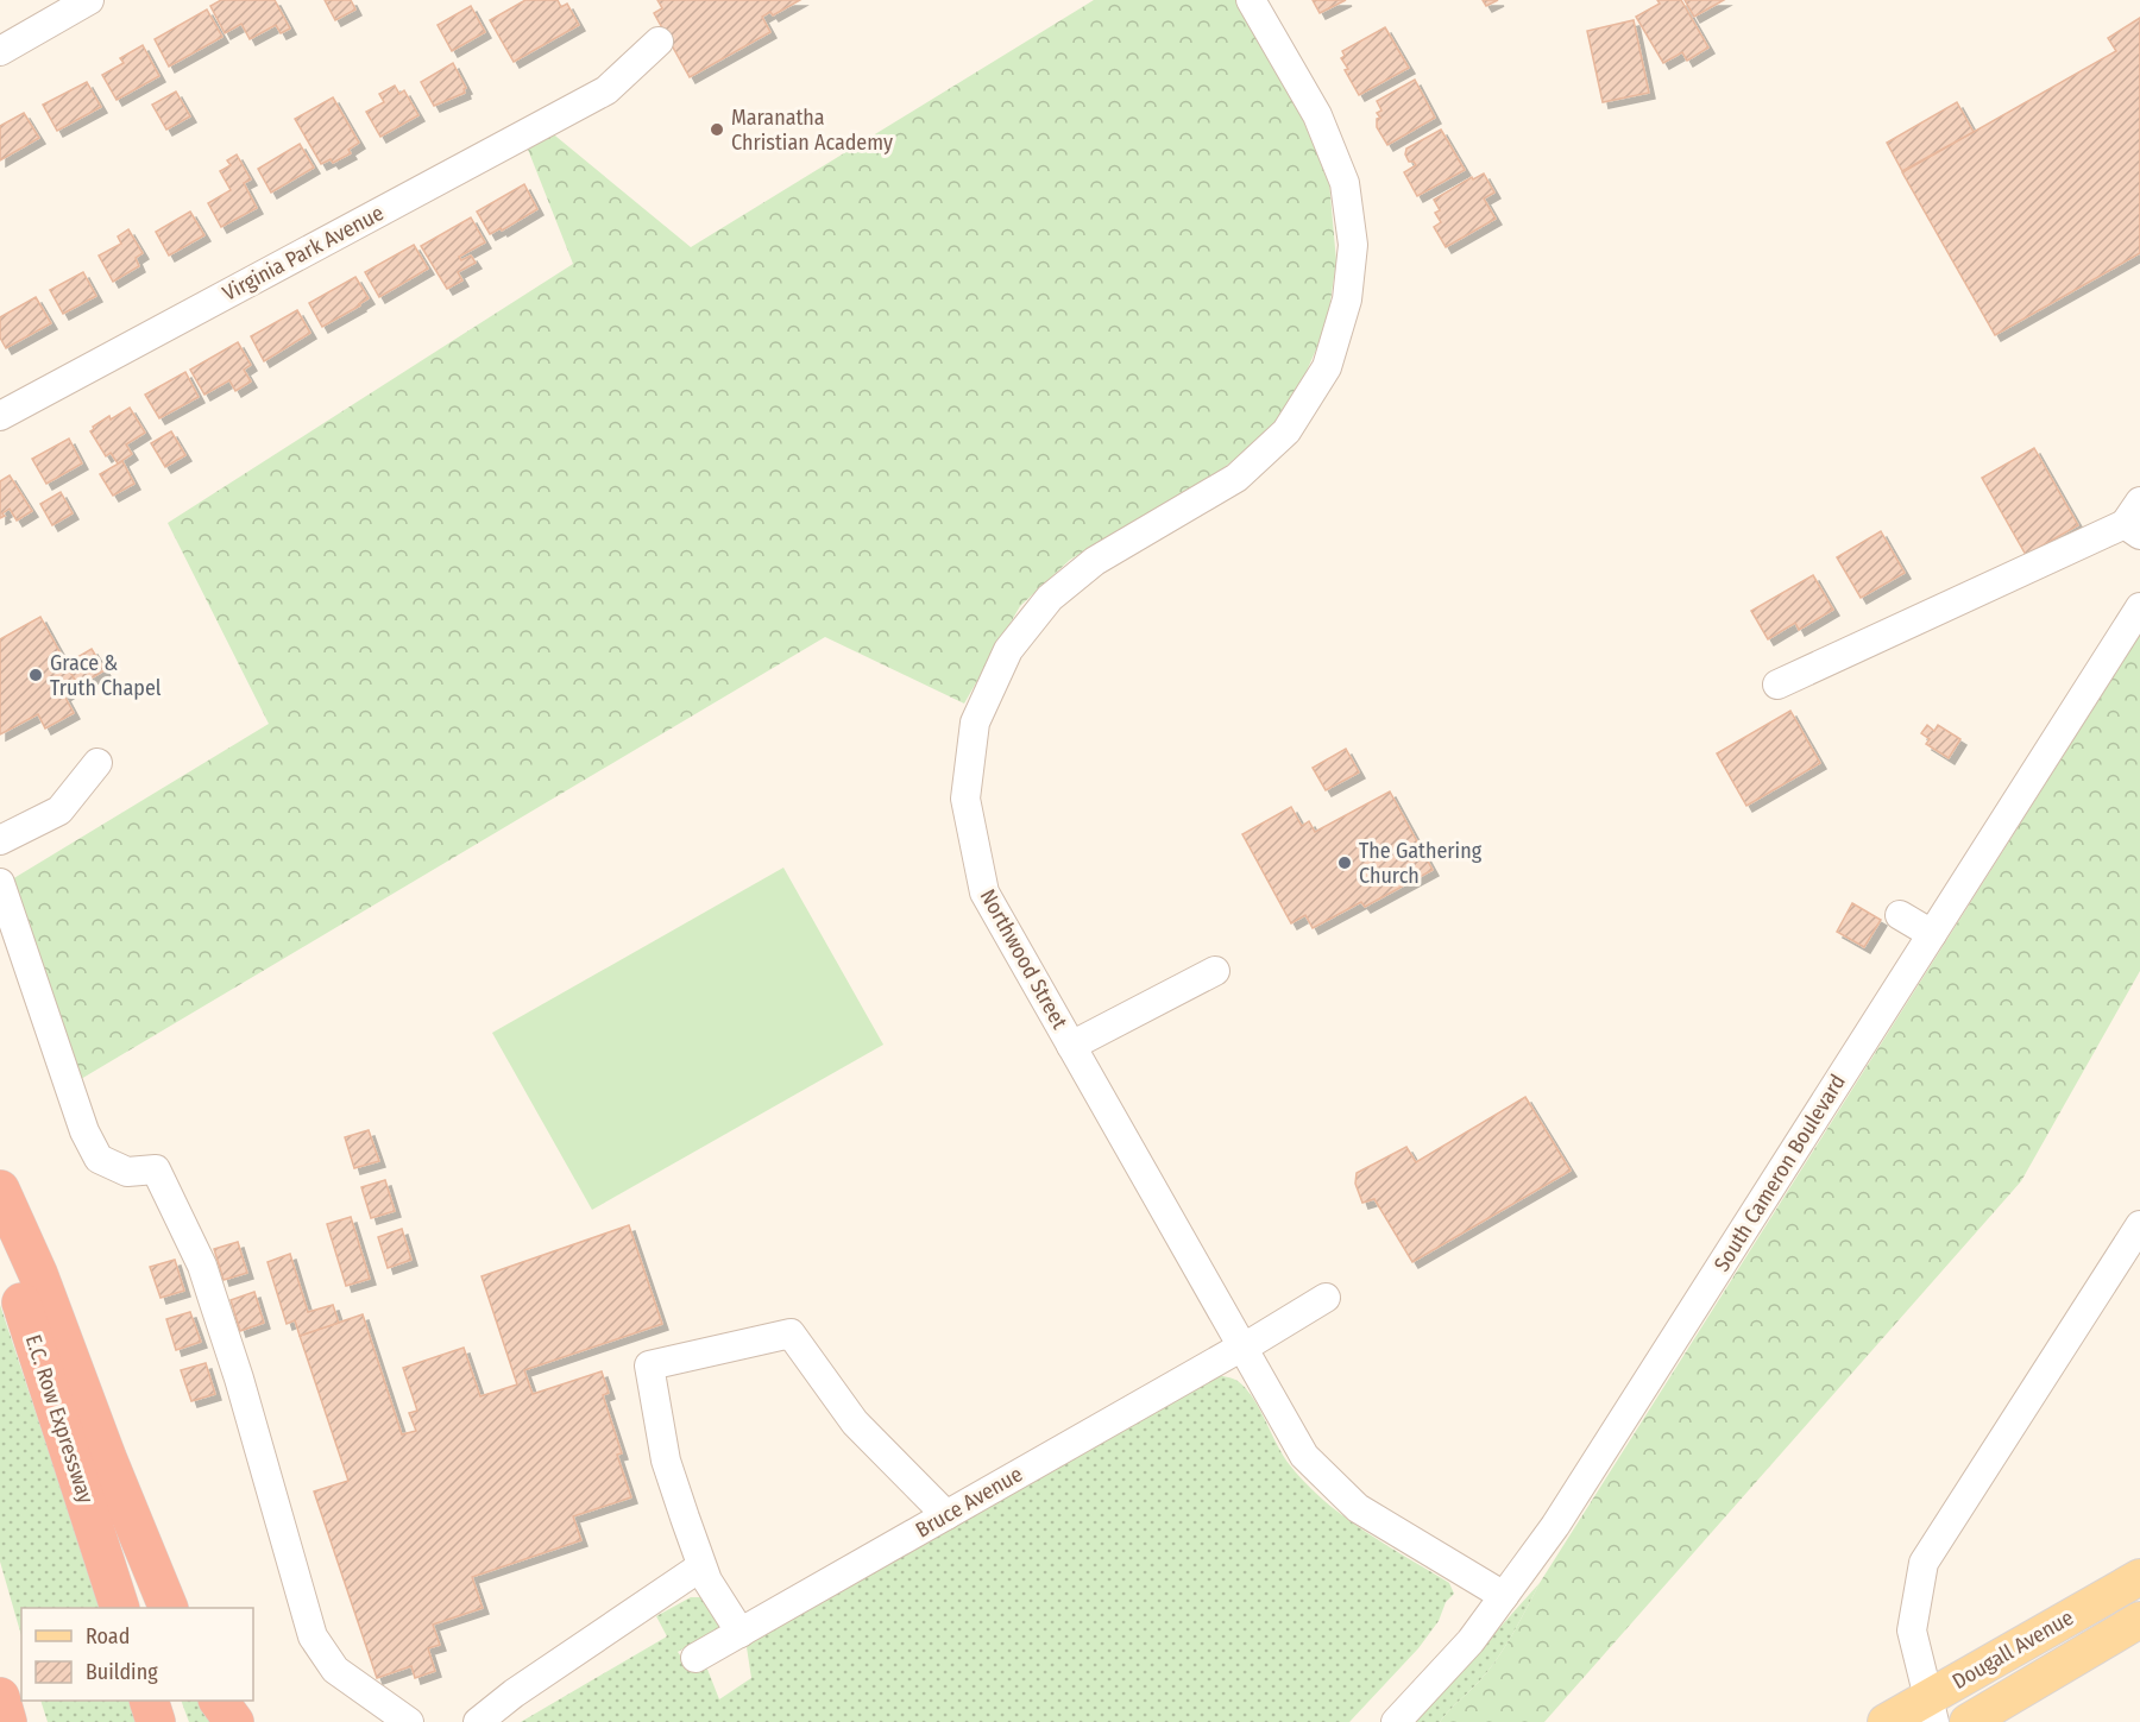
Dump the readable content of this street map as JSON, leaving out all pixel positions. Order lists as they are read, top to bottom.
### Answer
{
  "streets": {
    "highway": ["E.C. Row Expressway"],
    "main road": ["Dougall Avenue"],
    "street": [
      "Virginia Park Avenue",
      "Northwood Street",
      "South Cameron Boulevard",
      "Bruce Avenue"
    ]
  },
  "crossings": [
    ["Northwood Street", "South Cameron Boulevard"],
    ["Northwood Street", "Bruce Avenue"]
  ],
  "places": ["Maranatha Christian Academy", "Grace & Truth Chapel", "The Gathering Church"],
  "legend": ["Road", "Building"]
}
